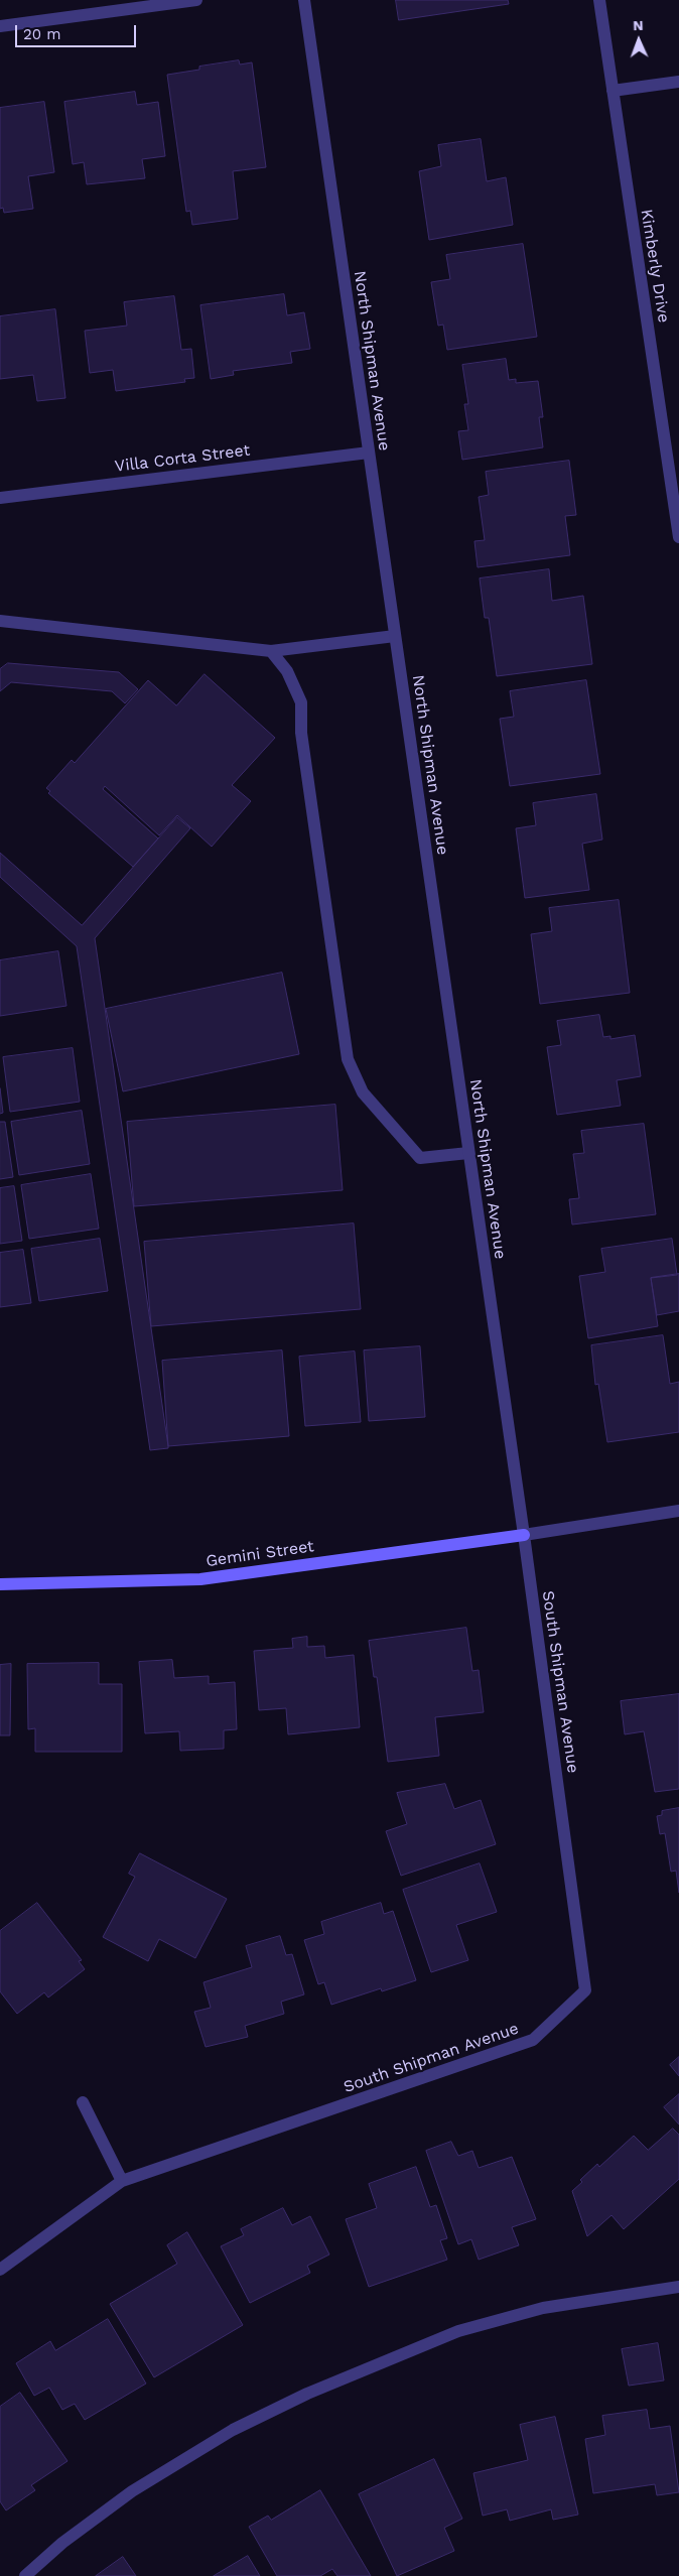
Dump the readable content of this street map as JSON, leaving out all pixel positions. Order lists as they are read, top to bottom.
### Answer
{
  "streets": {
    "street": [
      "Kimberly Drive",
      "North Shipman Avenue",
      "Villa Corta Street",
      "Gemini Street",
      "South Shipman Avenue"
    ]
  },
  "crossings": [
    ["North Shipman Avenue", "Villa Corta Street"],
    ["North Shipman Avenue", "Gemini Street"],
    ["North Shipman Avenue", "South Shipman Avenue"],
    ["Gemini Street", "South Shipman Avenue"]
  ],
  "scale_bar": "20 m",
  "north": "top"
}
